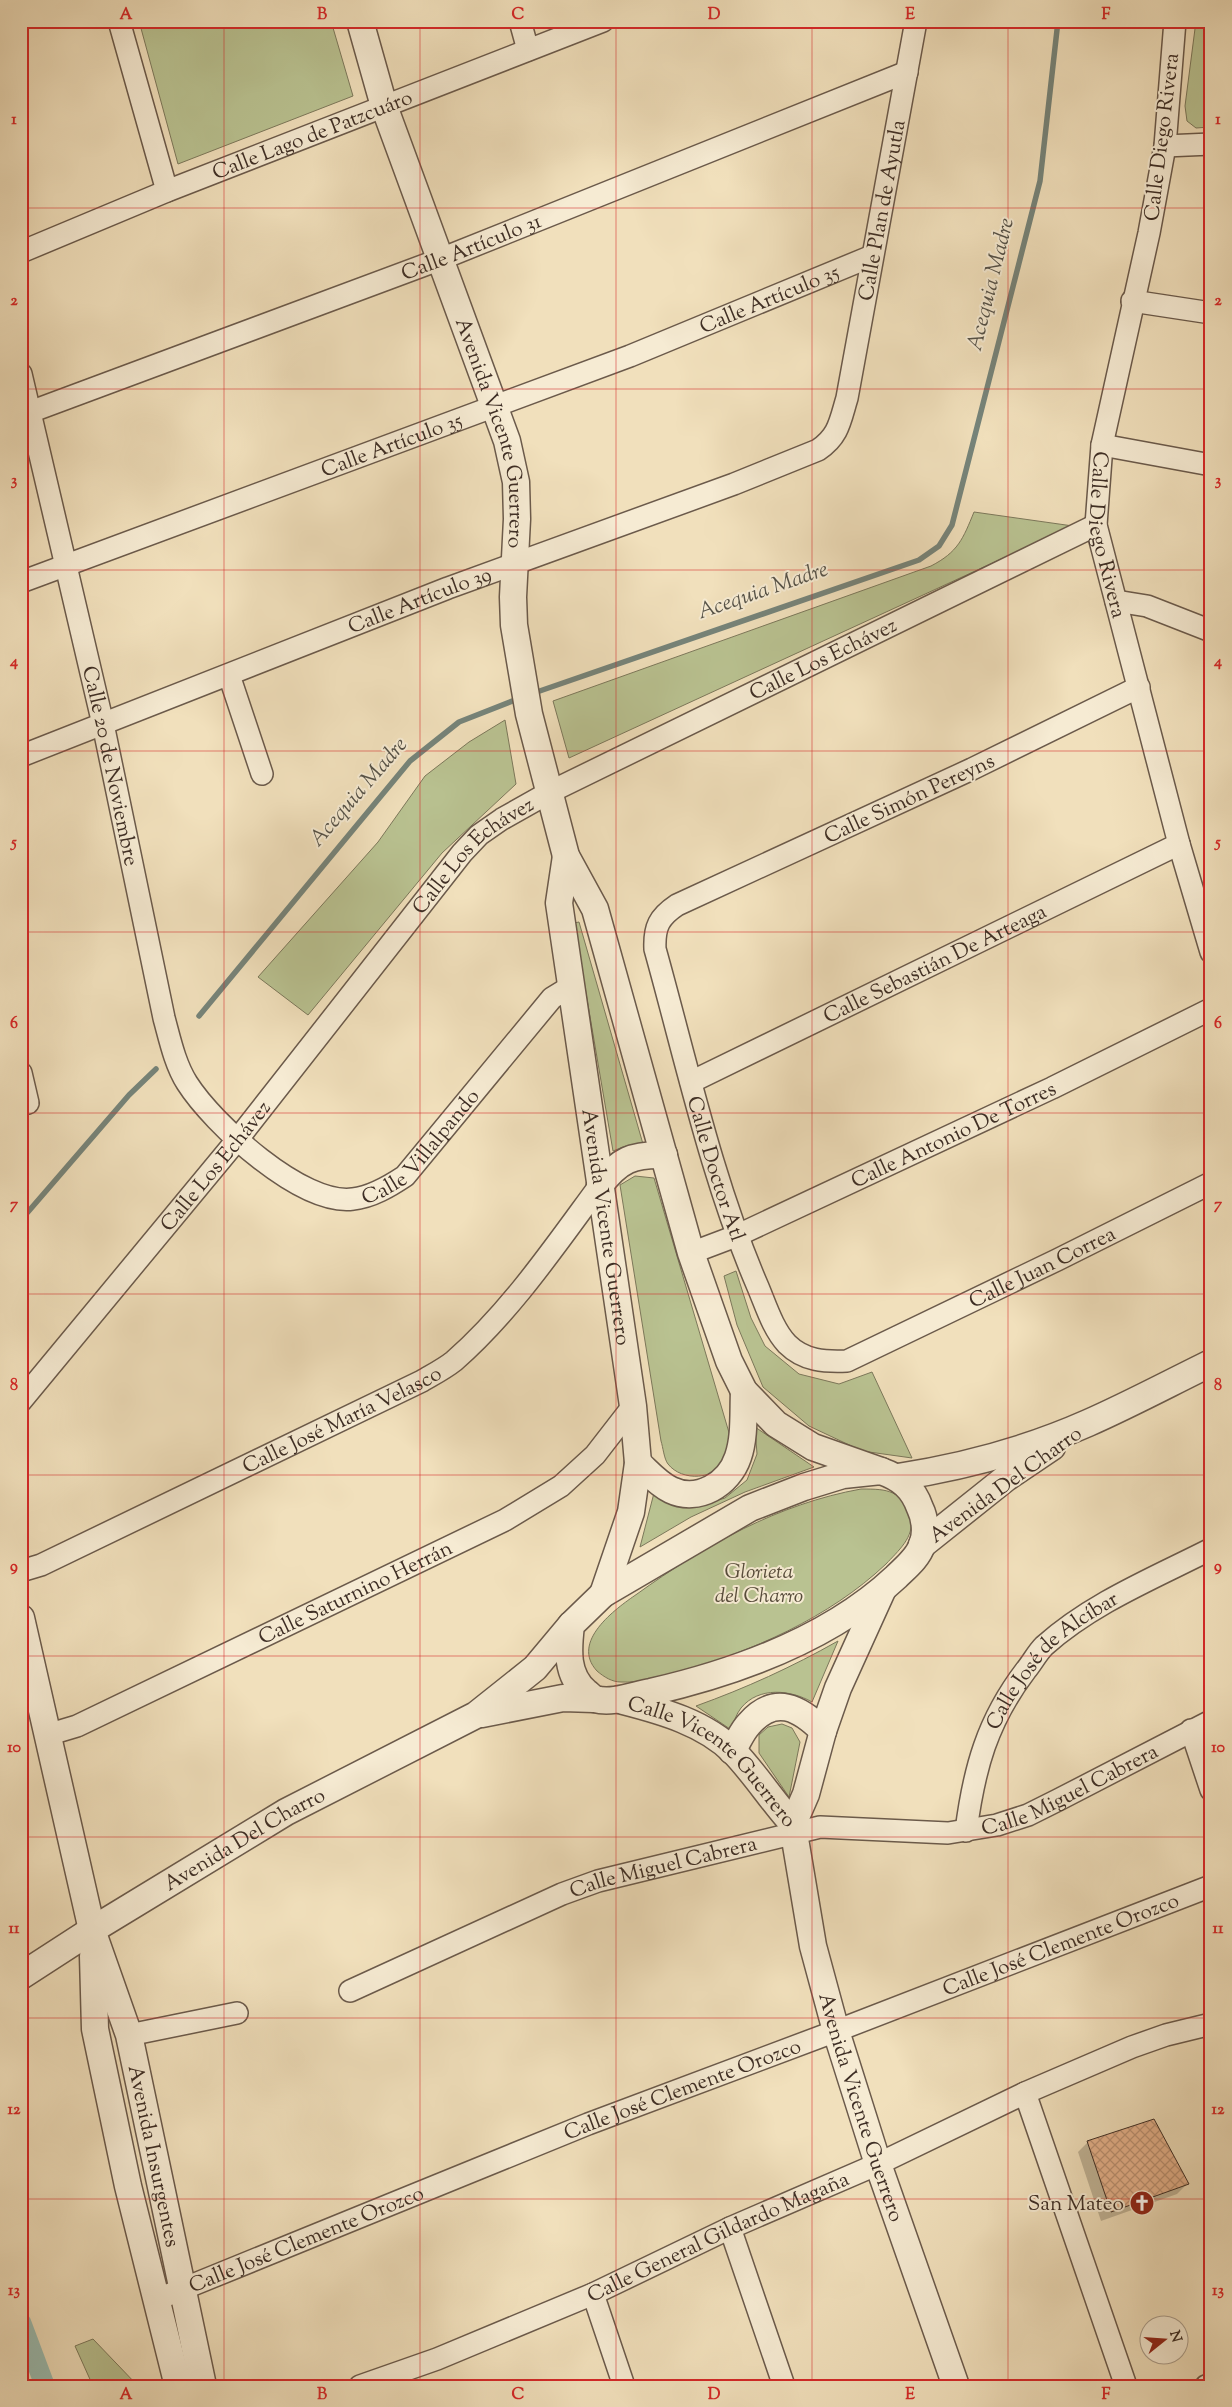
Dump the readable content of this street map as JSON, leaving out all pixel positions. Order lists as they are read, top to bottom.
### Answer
{
  "streets": {
    "street": [
      "Calle Lago de Patzcuáro",
      "Calle Diego Rivera",
      "Calle Plan de Ayutla",
      "Calle Artículo 31",
      "Calle Artículo 35",
      "Avenida Vicente Guerrero",
      "Calle Artículo 39",
      "Calle Los Echávez",
      "Calle 20 de Noviembre",
      "Calle Simón Pereyns",
      "Calle Sebastián De Arteaga",
      "Calle Antonio De Torres",
      "Calle Villalpando",
      "Calle Doctor Atl",
      "Calle Juan Correa",
      "Calle José María Velasco",
      "Avenida Del Charro",
      "Calle Saturnino Herrán",
      "Calle José de Alcíbar",
      "Calle Vicente Guerrero",
      "Calle Miguel Cabrera",
      "Calle José Clemente Orozco",
      "Avenida Insurgentes",
      "Calle General Gildardo Magaña"
    ]
  },
  "crossings": [
    ["Calle Lago de Patzcuáro", "Avenida Vicente Guerrero"],
    ["Calle Diego Rivera", "Calle Los Echávez"],
    ["Calle Diego Rivera", "Calle Simón Pereyns"],
    ["Calle Diego Rivera", "Calle Sebastián De Arteaga"],
    ["Calle Plan de Ayutla", "Calle Artículo 31"],
    ["Calle Plan de Ayutla", "Calle Artículo 35"],
    ["Calle Plan de Ayutla", "Calle Artículo 39"],
    ["Calle Artículo 31", "Avenida Vicente Guerrero"],
    ["Calle Artículo 31", "Calle 20 de Noviembre"],
    ["Calle Artículo 35", "Avenida Vicente Guerrero"],
    ["Calle Artículo 35", "Calle 20 de Noviembre"],
    ["Avenida Vicente Guerrero", "Calle Artículo 39"],
    ["Avenida Vicente Guerrero", "Calle Los Echávez"],
    ["Avenida Vicente Guerrero", "Calle Antonio De Torres"],
    ["Avenida Vicente Guerrero", "Calle Villalpando"],
    ["Avenida Vicente Guerrero", "Calle José María Velasco"],
    ["Avenida Vicente Guerrero", "Avenida Del Charro"],
    ["Avenida Vicente Guerrero", "Calle Saturnino Herrán"],
    ["Avenida Vicente Guerrero", "Calle Vicente Guerrero"],
    ["Avenida Vicente Guerrero", "Calle Miguel Cabrera"],
    ["Avenida Vicente Guerrero", "Calle José Clemente Orozco"],
    ["Avenida Vicente Guerrero", "Calle General Gildardo Magaña"],
    ["Calle Artículo 39", "Calle 20 de Noviembre"],
    ["Calle Los Echávez", "Calle 20 de Noviembre"],
    ["Calle Los Echávez", "Calle Villalpando"],
    ["Calle 20 de Noviembre", "Calle Villalpando"],
    ["Calle Simón Pereyns", "Calle Doctor Atl"],
    ["Calle Sebastián De Arteaga", "Calle Doctor Atl"],
    ["Calle Antonio De Torres", "Calle Doctor Atl"],
    ["Calle Doctor Atl", "Calle Juan Correa"],
    ["Avenida Del Charro", "Calle Vicente Guerrero"],
    ["Avenida Del Charro", "Avenida Insurgentes"],
    ["Calle Saturnino Herrán", "Avenida Insurgentes"],
    ["Calle José de Alcíbar", "Calle Miguel Cabrera"],
    ["Calle Vicente Guerrero", "Calle Miguel Cabrera"],
    ["Calle José Clemente Orozco", "Avenida Insurgentes"]
  ],
  "water": ["Acequia Madre"],
  "parks": ["Glorieta del Charro"],
  "places": {
    "church": ["San Mateo"]
  },
  "north": "right",
  "grid": {
    "columns": [
      "A",
      "B",
      "C",
      "D",
      "E",
      "F"
    ],
    "rows": [
      "1",
      "2",
      "3",
      "4",
      "5",
      "6",
      "7",
      "8",
      "9",
      "10",
      "11",
      "12",
      "13"
    ]
  }
}
